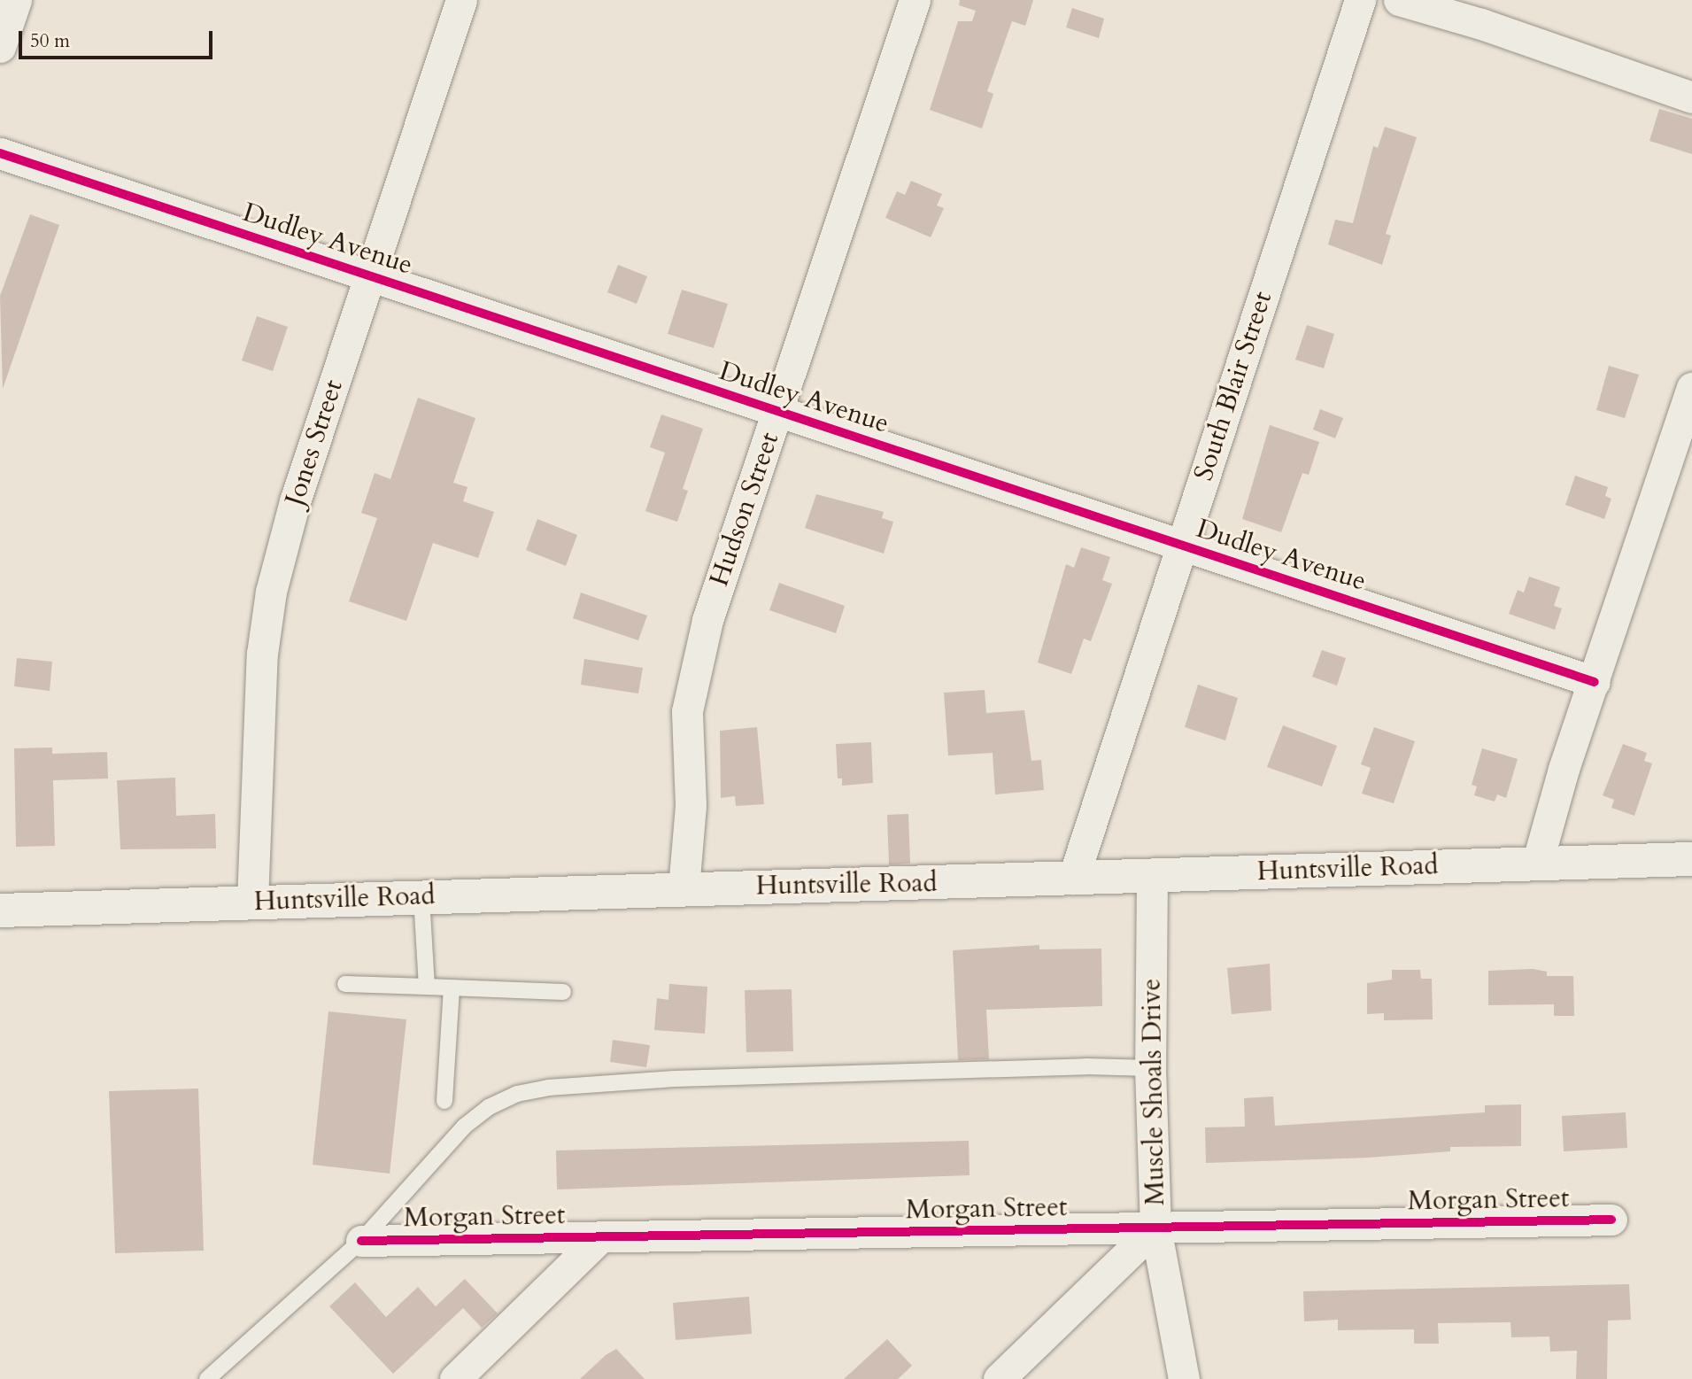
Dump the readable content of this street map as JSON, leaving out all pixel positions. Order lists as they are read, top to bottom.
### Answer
{
  "streets": {
    "main road": ["Huntsville Road"],
    "street": [
      "Dudley Avenue",
      "South Blair Street",
      "Jones Street",
      "Hudson Street",
      "Muscle Shoals Drive",
      "Morgan Street"
    ]
  },
  "crossings": [
    ["Dudley Avenue", "South Blair Street"],
    ["Dudley Avenue", "Jones Street"],
    ["Dudley Avenue", "Hudson Street"],
    ["South Blair Street", "Huntsville Road"],
    ["Jones Street", "Huntsville Road"],
    ["Hudson Street", "Huntsville Road"],
    ["Huntsville Road", "Muscle Shoals Drive"],
    ["Muscle Shoals Drive", "Morgan Street"]
  ],
  "scale_bar": "50 m"
}
